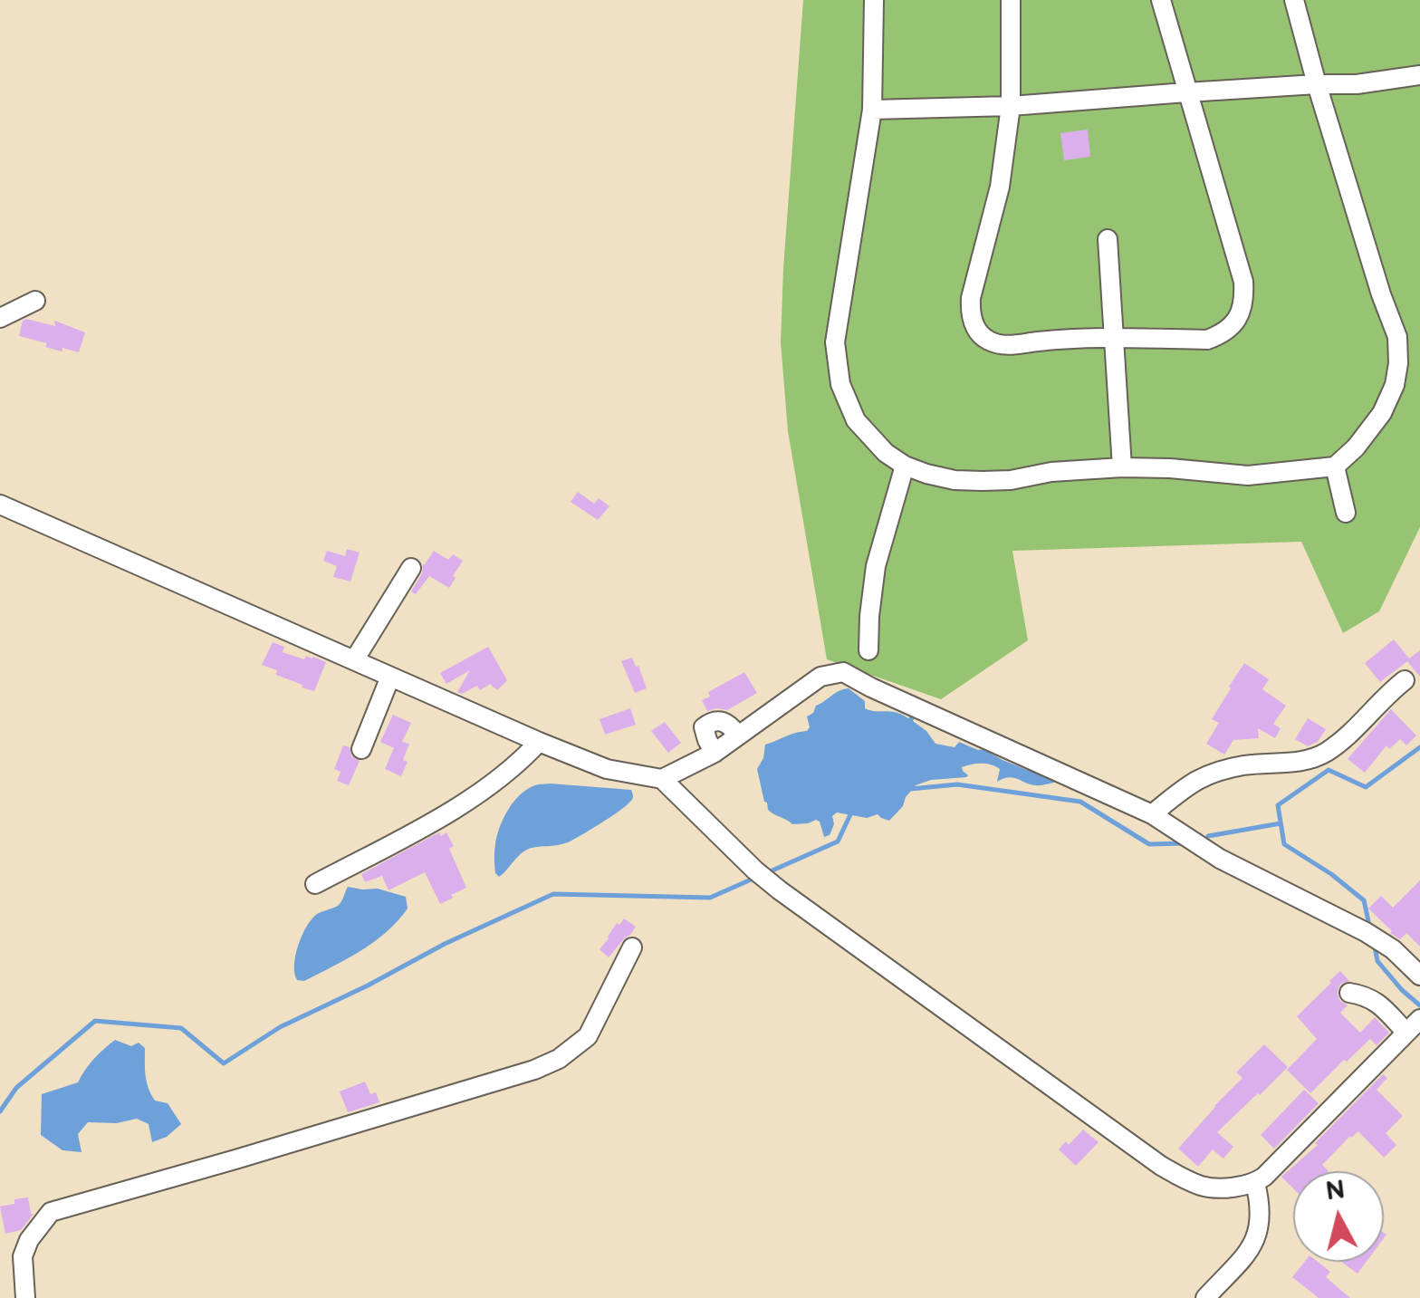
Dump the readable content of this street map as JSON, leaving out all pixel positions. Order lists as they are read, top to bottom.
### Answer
{
  "north": "top"
}
